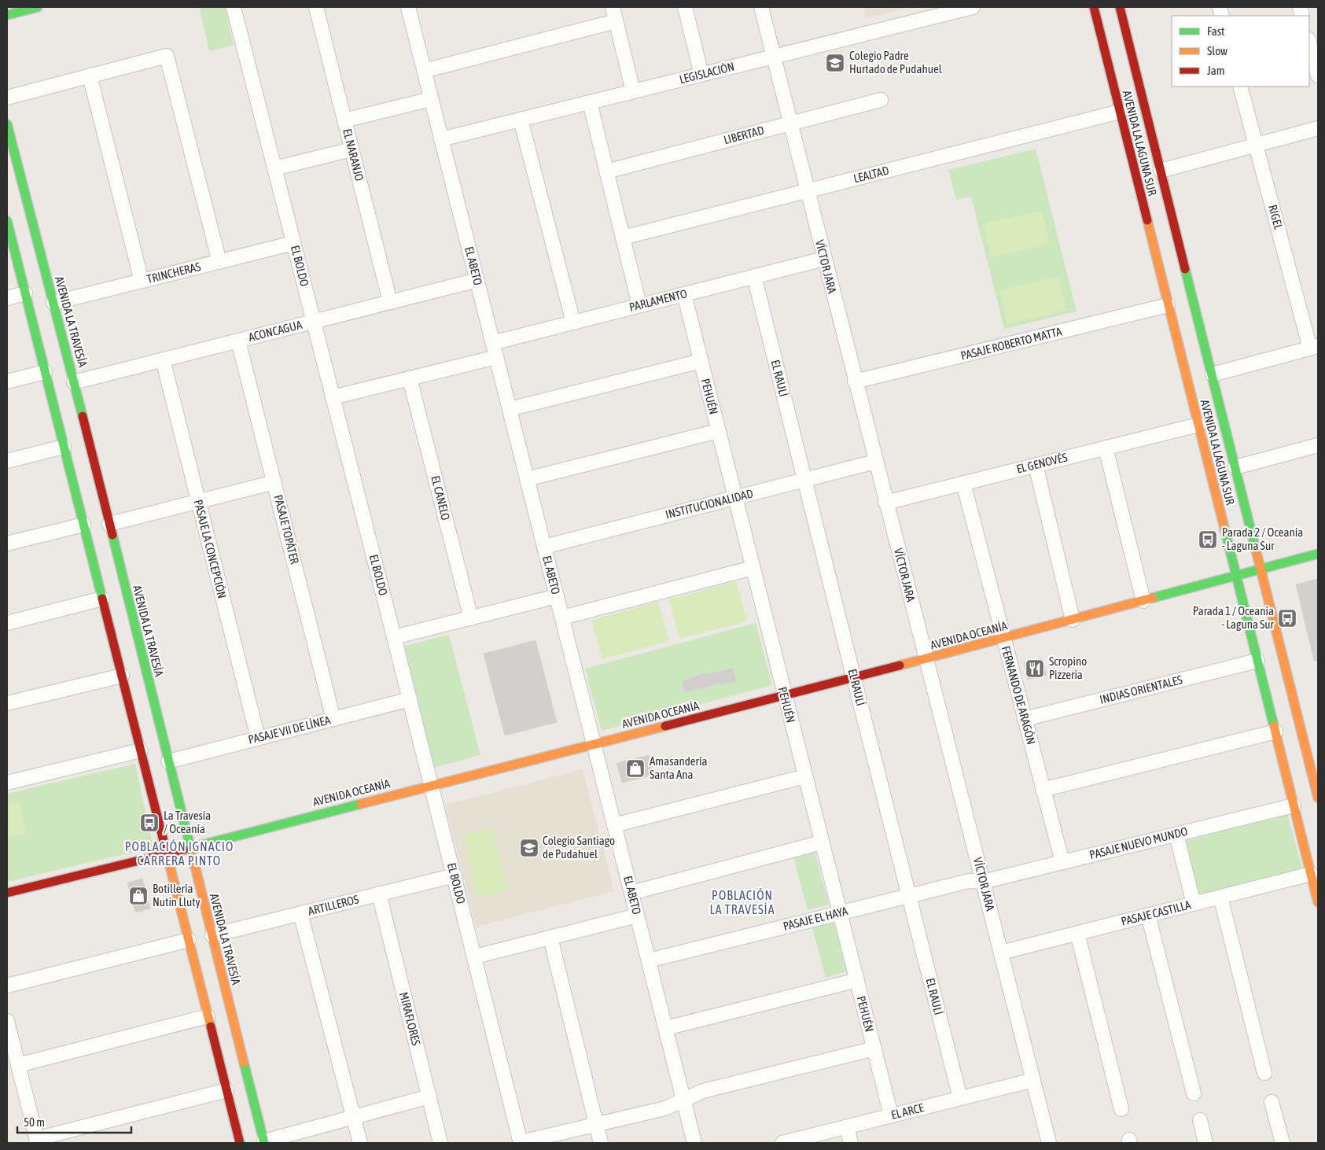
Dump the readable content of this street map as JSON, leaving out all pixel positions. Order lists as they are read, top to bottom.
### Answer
{
  "streets": {
    "street": [
      "LEGISLACIÓN",
      "LIBERTAD",
      "AVENIDA LA LAGUNA SUR",
      "EL NARANJO",
      "LEALTAD",
      "RIGEL",
      "EL BOLDO",
      "EL ABETO",
      "VÍCTOR JARA",
      "TRINCHERAS",
      "PARLAMENTO",
      "AVENIDA LA TRAVESÍA",
      "ACONCAGUA",
      "PASAJE ROBERTO MATTA",
      "EL RAULÍ",
      "PEHUÉN",
      "EL GENOVÉS",
      "EL CANELO",
      "INSTITUCIONALIDAD",
      "PASAJE TOPÁTER",
      "PASAJE LA CONCEPCIÓN",
      "AVENIDA OCEANÍA",
      "INDIAS ORIENTALES",
      "FERNANDO DE ARAGÓN",
      "PASAJE VII DE LÍNEA",
      "PASAJE NUEVO MUNDO",
      "ARTILLEROS",
      "PASAJE CASTILLA",
      "PASAJE EL HAYA",
      "MIRAFLORES",
      "EL ARCE"
    ]
  },
  "crossings": [
    ["LEGISLACIÓN", "EL ABETO"],
    ["LEGISLACIÓN", "VÍCTOR JARA"],
    ["LIBERTAD", "VÍCTOR JARA"],
    ["AVENIDA LA LAGUNA SUR", "LEALTAD"],
    ["AVENIDA LA LAGUNA SUR", "PASAJE ROBERTO MATTA"],
    ["AVENIDA LA LAGUNA SUR", "EL GENOVÉS"],
    ["AVENIDA LA LAGUNA SUR", "AVENIDA OCEANÍA"],
    ["AVENIDA LA LAGUNA SUR", "INDIAS ORIENTALES"],
    ["AVENIDA LA LAGUNA SUR", "PASAJE NUEVO MUNDO"],
    ["AVENIDA LA LAGUNA SUR", "PASAJE CASTILLA"],
    ["EL NARANJO", "ACONCAGUA"],
    ["LEALTAD", "VÍCTOR JARA"],
    ["EL BOLDO", "TRINCHERAS"],
    ["EL BOLDO", "ACONCAGUA"],
    ["EL BOLDO", "AVENIDA OCEANÍA"],
    ["EL BOLDO", "PASAJE VII DE LÍNEA"],
    ["EL BOLDO", "ARTILLEROS"],
    ["EL ABETO", "PARLAMENTO"],
    ["EL ABETO", "ACONCAGUA"],
    ["EL ABETO", "INSTITUCIONALIDAD"],
    ["EL ABETO", "AVENIDA OCEANÍA"],
    ["EL ABETO", "PASAJE EL HAYA"],
    ["VÍCTOR JARA", "PARLAMENTO"],
    ["VÍCTOR JARA", "PASAJE ROBERTO MATTA"],
    ["VÍCTOR JARA", "EL GENOVÉS"],
    ["VÍCTOR JARA", "INSTITUCIONALIDAD"],
    ["VÍCTOR JARA", "AVENIDA OCEANÍA"],
    ["VÍCTOR JARA", "PASAJE NUEVO MUNDO"],
    ["VÍCTOR JARA", "PASAJE CASTILLA"],
    ["VÍCTOR JARA", "PASAJE EL HAYA"],
    ["VÍCTOR JARA", "EL ARCE"],
    ["TRINCHERAS", "AVENIDA LA TRAVESÍA"],
    ["PARLAMENTO", "EL RAULÍ"],
    ["PARLAMENTO", "PEHUÉN"],
    ["AVENIDA LA TRAVESÍA", "ACONCAGUA"],
    ["AVENIDA LA TRAVESÍA", "AVENIDA OCEANÍA"],
    ["AVENIDA LA TRAVESÍA", "PASAJE VII DE LÍNEA"],
    ["AVENIDA LA TRAVESÍA", "ARTILLEROS"],
    ["ACONCAGUA", "PASAJE TOPÁTER"],
    ["ACONCAGUA", "PASAJE LA CONCEPCIÓN"],
    ["EL RAULÍ", "INSTITUCIONALIDAD"],
    ["EL RAULÍ", "AVENIDA OCEANÍA"],
    ["EL RAULÍ", "PASAJE EL HAYA"],
    ["EL RAULÍ", "EL ARCE"],
    ["PEHUÉN", "INSTITUCIONALIDAD"],
    ["PEHUÉN", "AVENIDA OCEANÍA"],
    ["PEHUÉN", "PASAJE EL HAYA"],
    ["PEHUÉN", "EL ARCE"],
    ["EL GENOVÉS", "FERNANDO DE ARAGÓN"],
    ["PASAJE TOPÁTER", "PASAJE VII DE LÍNEA"],
    ["PASAJE LA CONCEPCIÓN", "PASAJE VII DE LÍNEA"],
    ["AVENIDA OCEANÍA", "FERNANDO DE ARAGÓN"],
    ["INDIAS ORIENTALES", "FERNANDO DE ARAGÓN"],
    ["FERNANDO DE ARAGÓN", "PASAJE NUEVO MUNDO"],
    ["PASAJE NUEVO MUNDO", "PASAJE EL HAYA"],
    ["ARTILLEROS", "MIRAFLORES"]
  ],
  "districts": ["POBLACIÓN IGNACIO CARRERA PINTO", "POBLACIÓN LA TRAVESÍA"],
  "places": {
    "school or university": ["Colegio Padre Hurtado de Pudahuel", "Colegio Santiago de Pudahuel"],
    "bus stop": ["Parada 2 / Oceanía - Laguna Sur", "Parada 1 / Oceanía - Laguna Sur", "La Travesía / Oceanía"],
    "restaurant": ["Scropino Pizzeria"],
    "shop": ["Amasandería Santa Ana", "Botillería Nutin Lluty"]
  },
  "legend": ["Fast", "Slow", "Jam"],
  "scale_bar": "50 m"
}
